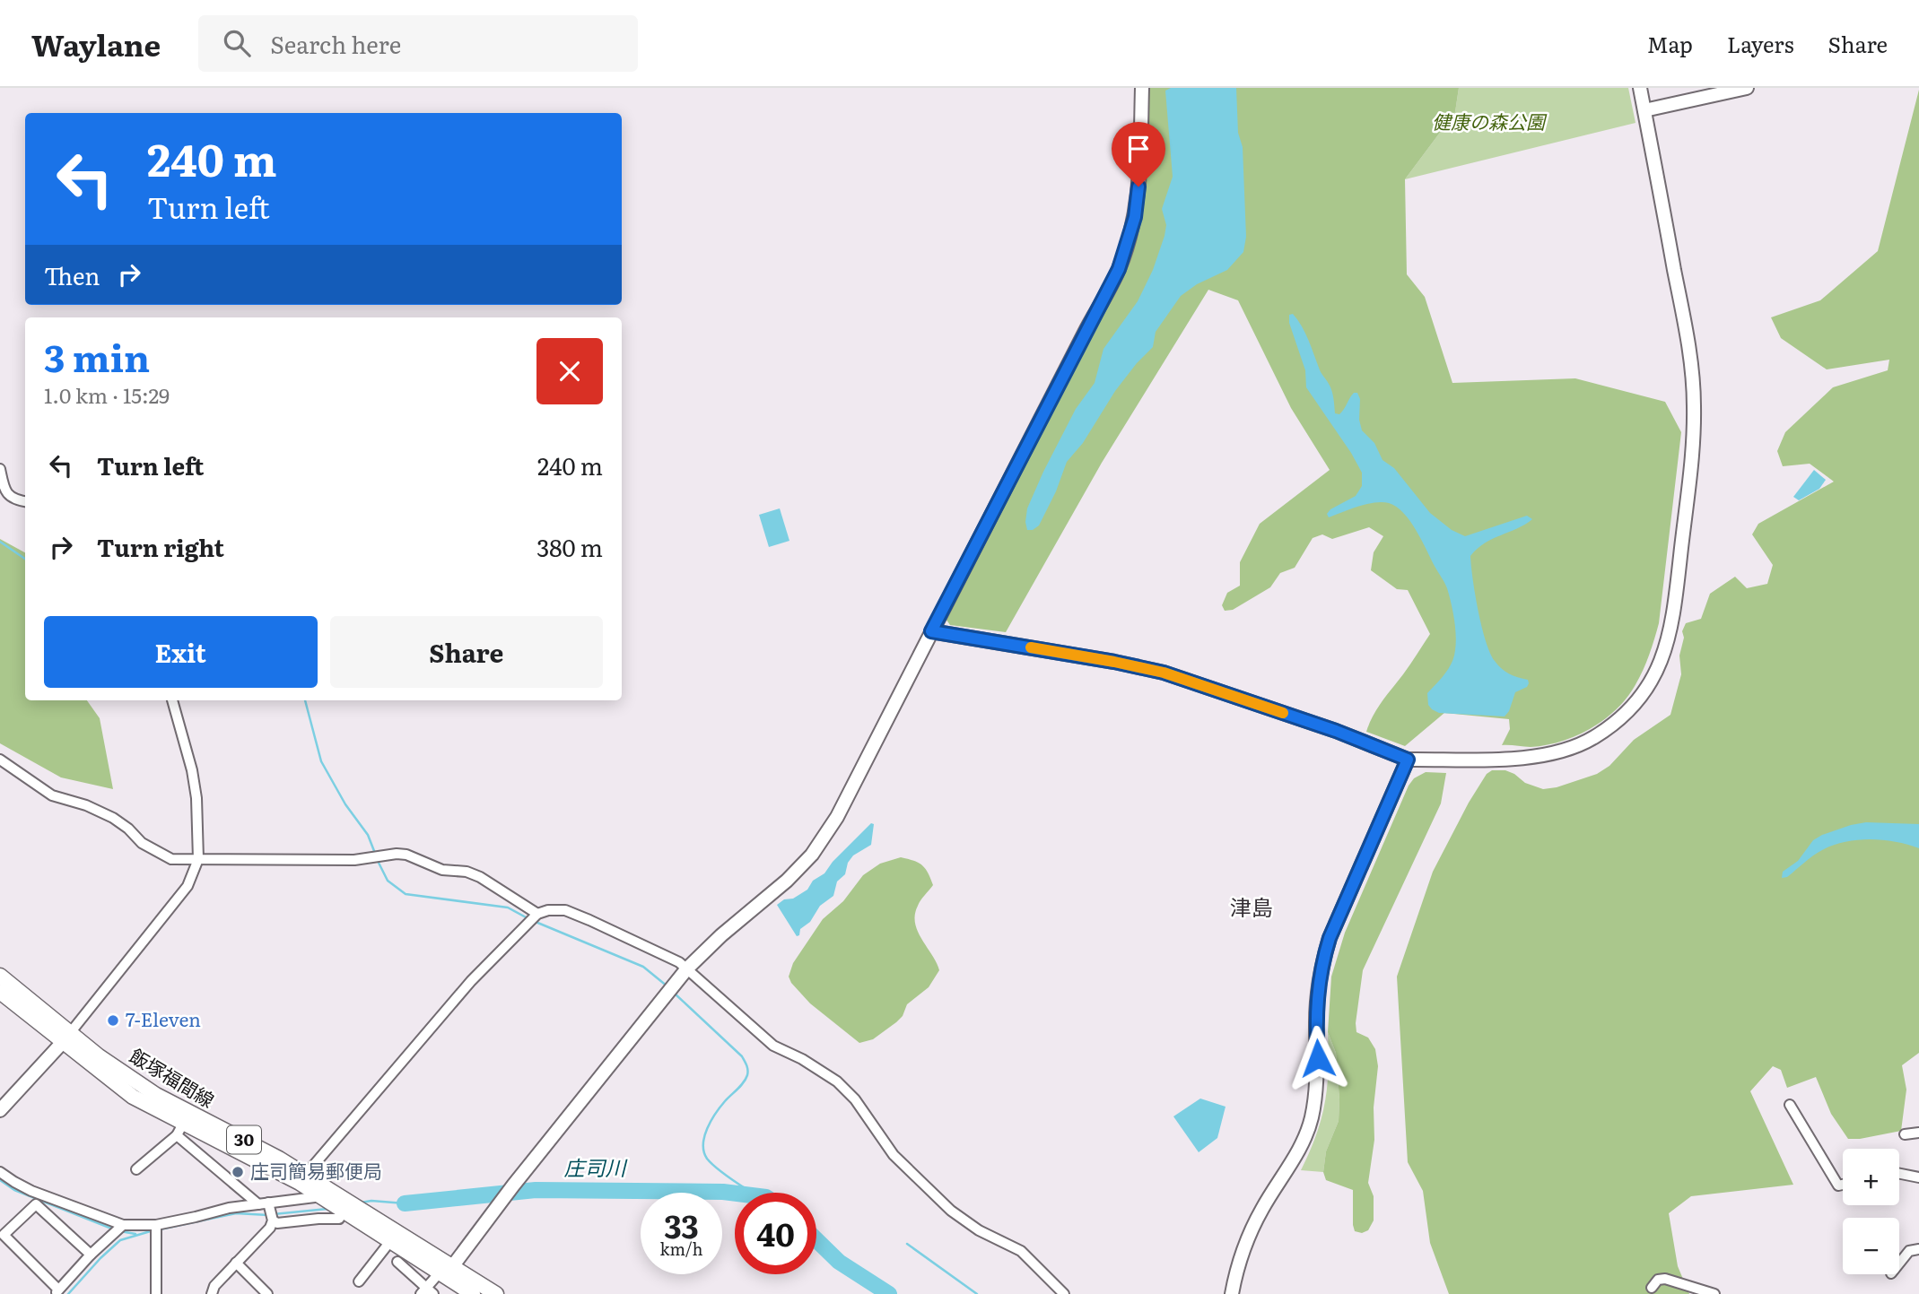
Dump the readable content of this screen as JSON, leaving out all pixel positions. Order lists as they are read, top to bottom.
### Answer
{
  "streets": {
    "main road": ["飯塚福間線", "30"]
  },
  "districts": ["津島"],
  "water": ["庄司川"],
  "parks": ["健康の森公園"],
  "places": ["7-Eleven", "庄司簡易郵便局"],
  "page": {
    "header": "Waylane",
    "search": "Search here",
    "nav": ["Map", "Layers", "Share"],
    "turn": ["240 m", "Turn left"],
    "then": "Then",
    "heading": ["3 min", "1.0 km · 15:29"],
    "list": [
      {
        "name": "Turn left",
        "value": "240 m"
      },
      {
        "name": "Turn right",
        "value": "380 m"
      }
    ],
    "buttons": ["Exit", "Share"],
    "map_buttons": ["+", "−"],
    "speed": "33 km/h",
    "limit": "40"
  }
}
